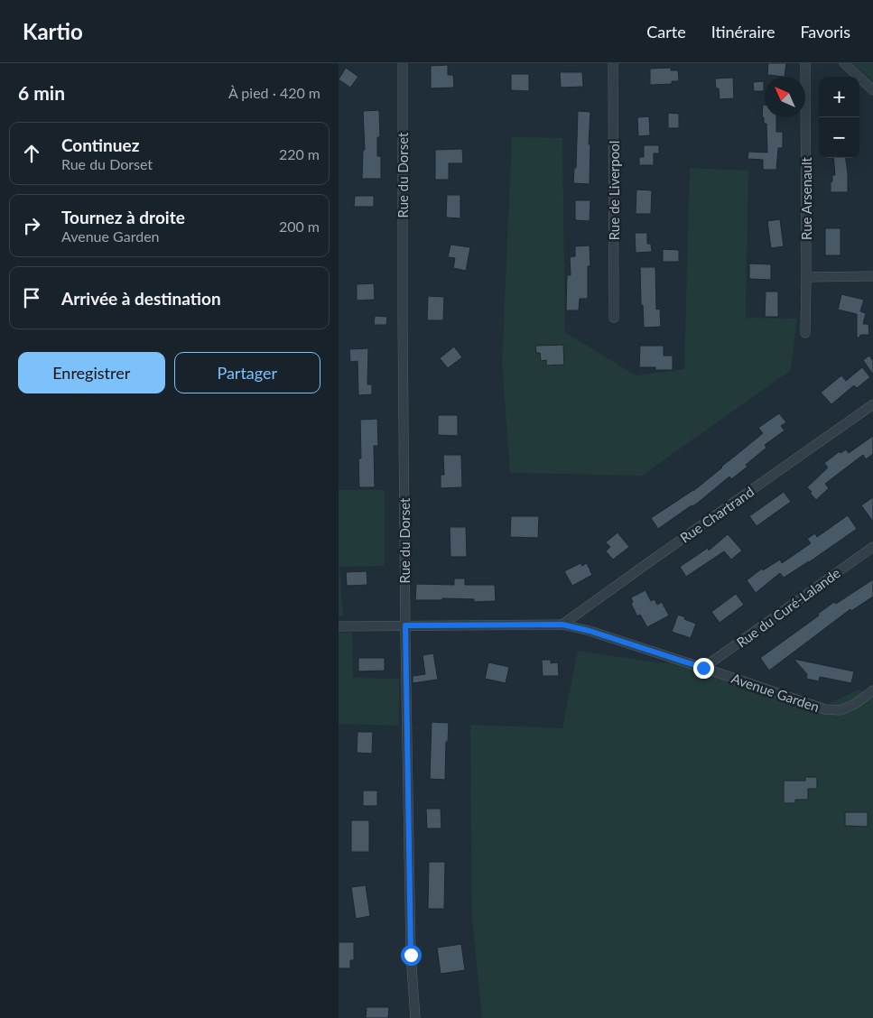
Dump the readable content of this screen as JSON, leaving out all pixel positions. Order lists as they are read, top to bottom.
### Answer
{
  "streets": {
    "street": [
      "Rue du Dorset",
      "Rue de Liverpool",
      "Rue Arsenault",
      "Rue Chartrand",
      "Rue du Curé-Lalande",
      "Avenue Garden"
    ]
  },
  "crossings": [
    ["Rue du Dorset", "Avenue Garden"],
    ["Rue Chartrand", "Avenue Garden"],
    ["Rue du Curé-Lalande", "Avenue Garden"]
  ],
  "north": "top left",
  "page": {
    "header": "Kartio",
    "nav": ["Carte", "Itinéraire", "Favoris"],
    "heading": ["6 min", "À pied · 420 m"],
    "map_buttons": ["+", "−"],
    "list": [
      ["Continuez", "Rue du Dorset", "220 m"],
      ["Tournez à droite", "Avenue Garden", "200 m"],
      "Arrivée à destination"
    ],
    "buttons": ["Enregistrer", "Partager"]
  }
}
